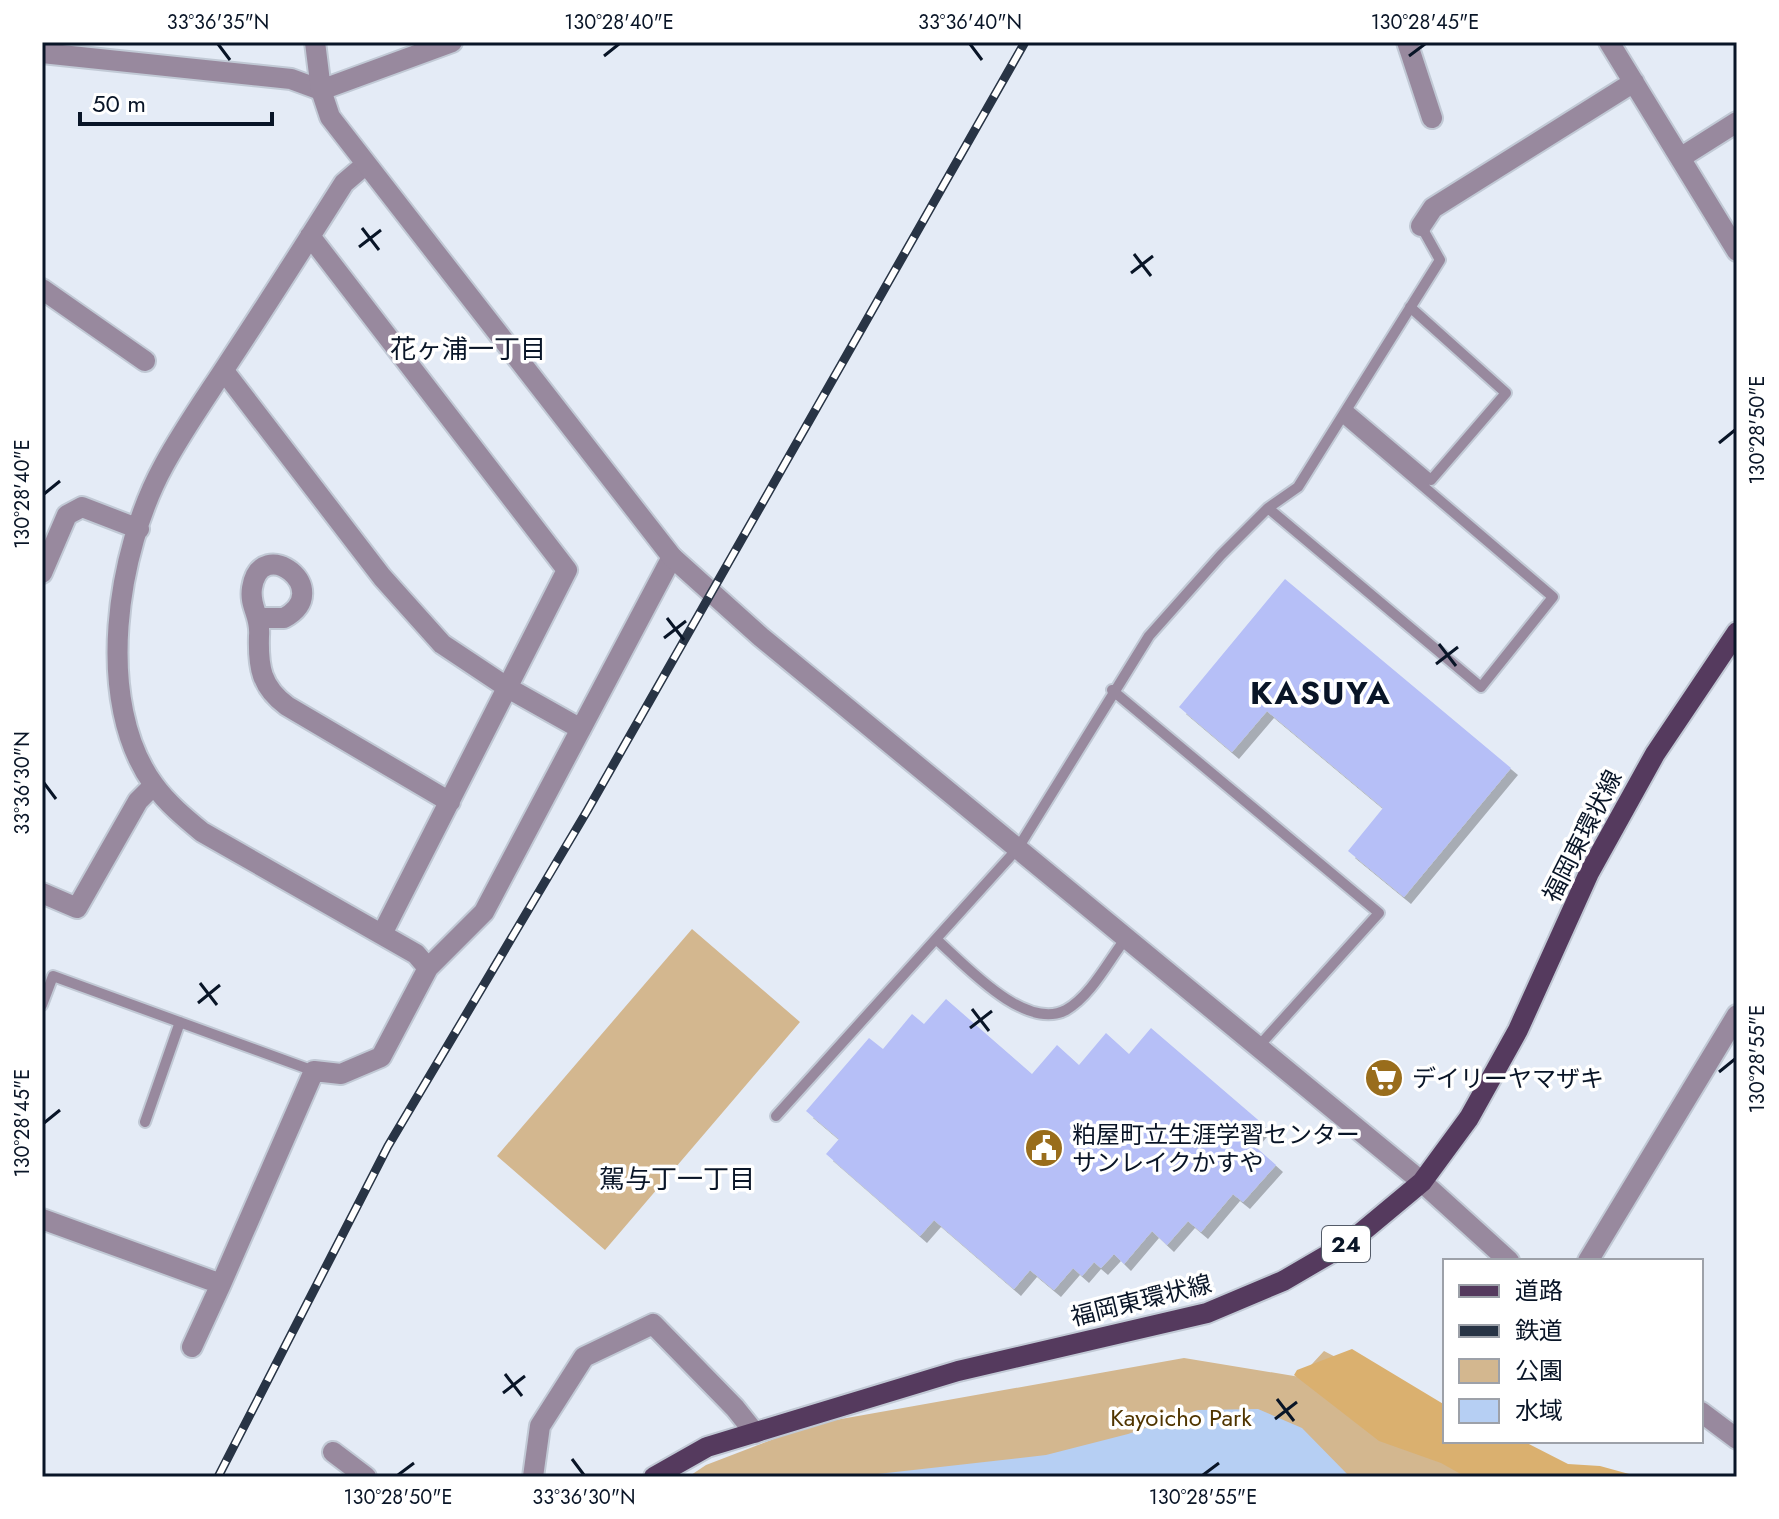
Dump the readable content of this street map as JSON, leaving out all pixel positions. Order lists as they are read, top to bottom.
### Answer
{
  "streets": {
    "main road": ["福岡東環状線", "24"]
  },
  "districts": ["花ヶ浦一丁目", "KASUYA", "駕与丁一丁目"],
  "parks": ["Kayoicho Park"],
  "places": {
    "supermarket": ["デイリーヤマザキ"],
    "public building": ["粕屋町立生涯学習センター サンレイクかすや"]
  },
  "legend": [
    "道路",
    "鉄道",
    "公園",
    "水域"
  ],
  "scale_bar": "50 m",
  "coordinates": [
    "33°36'35\"N",
    "130°28'40\"E",
    "33°36'40\"N",
    "130°28'45\"E",
    "130°28'50\"E",
    "33°36'30\"N",
    "130°28'55\"E"
  ]
}
